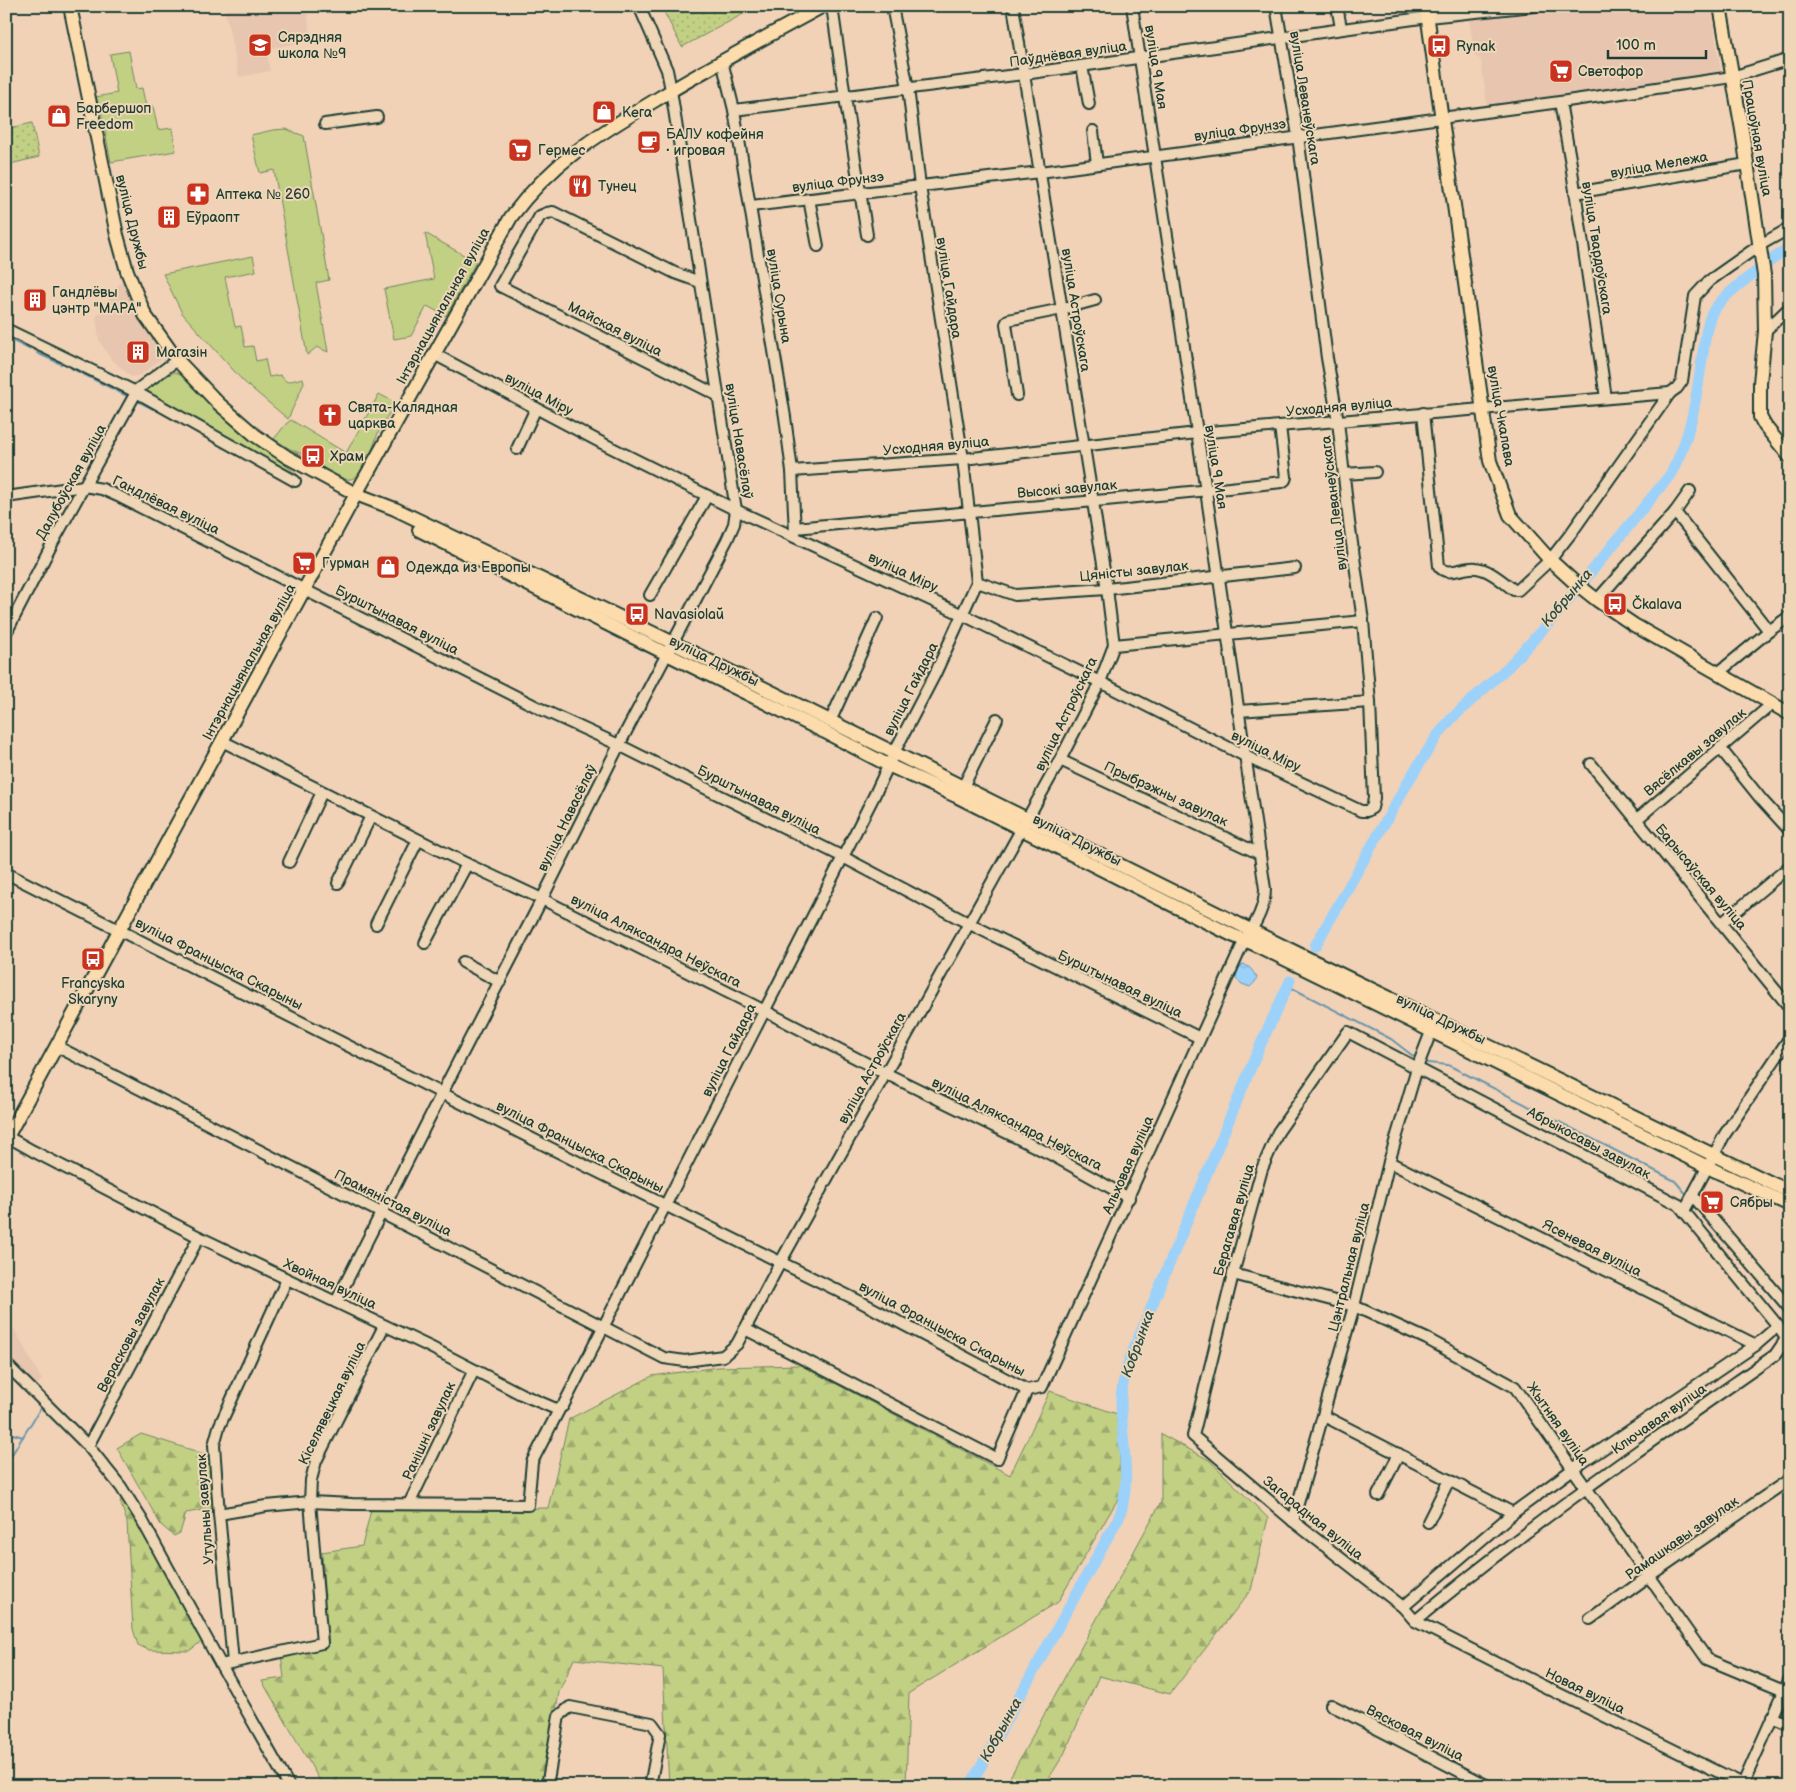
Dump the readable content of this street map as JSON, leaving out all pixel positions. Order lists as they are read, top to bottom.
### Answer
{
  "streets": {
    "main road": [
      "Працоўная вуліца",
      "вуліца Дружбы",
      "Інтэрнацыянальная вуліца",
      "вуліца Чкалава"
    ],
    "street": [
      "Паўднёвая вуліца",
      "вуліца 9 Мая",
      "вуліца Леванеўскага",
      "вуліца Фрунзэ",
      "вуліца Мележа",
      "вуліца Твардоўскага",
      "вуліца Гайдара",
      "вуліца Сурына",
      "вуліца Астроўскага",
      "Майская вуліца",
      "вуліца Міру",
      "Усходняя вуліца",
      "вуліца Навасёлаў",
      "Далубоўская вуліца",
      "Высокі завулак",
      "Гандлёвая вуліца",
      "Цяністы завулак",
      "Бурштынавая вуліца",
      "Вясёлкавы завулак",
      "Прыбрэжны завулак",
      "Барысаўская вуліца",
      "вуліца Аляксандра Неўскага",
      "вуліца Францыска Скарыны",
      "Абрыкосавы завулак",
      "Альховая вуліца",
      "Прамяністая вуліца",
      "Берагавая вуліца",
      "Ясеневая вуліца",
      "Цэнтральная вуліца",
      "Хвойная вуліца",
      "Верасковы завулак",
      "Кіселявецкая вуліца",
      "Ключавая вуліца",
      "Жытняя вуліца",
      "Ранішні завулак",
      "Утульны завулак",
      "Загарадная вуліца",
      "Рамашкавы завулак",
      "Новая вуліца",
      "Вясковая вуліца"
    ]
  },
  "crossings": [
    ["Паўднёвая вуліца", "вуліца 9 Мая"],
    ["Паўднёвая вуліца", "вуліца Леванеўскага"],
    ["Паўднёвая вуліца", "вуліца Гайдара"],
    ["Паўднёвая вуліца", "вуліца Сурына"],
    ["Паўднёвая вуліца", "вуліца Астроўскага"],
    ["Паўднёвая вуліца", "вуліца Чкалава"],
    ["вуліца 9 Мая", "вуліца Фрунзэ"],
    ["вуліца 9 Мая", "вуліца Дружбы"],
    ["вуліца 9 Мая", "вуліца Міру"],
    ["вуліца 9 Мая", "Усходняя вуліца"],
    ["вуліца 9 Мая", "Высокі завулак"],
    ["вуліца 9 Мая", "Цяністы завулак"],
    ["вуліца 9 Мая", "Прыбрэжны завулак"],
    ["вуліца 9 Мая", "Альховая вуліца"],
    ["вуліца Леванеўскага", "вуліца Фрунзэ"],
    ["вуліца Леванеўскага", "вуліца Міру"],
    ["вуліца Леванеўскага", "Усходняя вуліца"],
    ["вуліца Фрунзэ", "Працоўная вуліца"],
    ["вуліца Фрунзэ", "вуліца Твардоўскага"],
    ["вуліца Фрунзэ", "вуліца Гайдара"],
    ["вуліца Фрунзэ", "вуліца Сурына"],
    ["вуліца Фрунзэ", "вуліца Астроўскага"],
    ["вуліца Фрунзэ", "вуліца Чкалава"],
    ["Працоўная вуліца", "вуліца Мележа"],
    ["вуліца Мележа", "вуліца Твардоўскага"],
    ["вуліца Дружбы", "вуліца Гайдара"],
    ["вуліца Дружбы", "Інтэрнацыянальная вуліца"],
    ["вуліца Дружбы", "вуліца Астроўскага"],
    ["вуліца Дружбы", "вуліца Навасёлаў"],
    ["вуліца Дружбы", "Далубоўская вуліца"],
    ["вуліца Дружбы", "Альховая вуліца"],
    ["вуліца Дружбы", "Цэнтральная вуліца"],
    ["вуліца Твардоўскага", "Усходняя вуліца"],
    ["вуліца Гайдара", "вуліца Міру"],
    ["вуліца Гайдара", "Усходняя вуліца"],
    ["вуліца Гайдара", "Высокі завулак"],
    ["вуліца Гайдара", "Цяністы завулак"],
    ["вуліца Гайдара", "Бурштынавая вуліца"],
    ["вуліца Гайдара", "вуліца Аляксандра Неўскага"],
    ["вуліца Гайдара", "вуліца Францыска Скарыны"],
    ["вуліца Гайдара", "Прамяністая вуліца"],
    ["вуліца Сурына", "Інтэрнацыянальная вуліца"],
    ["вуліца Сурына", "вуліца Міру"],
    ["вуліца Сурына", "Усходняя вуліца"],
    ["вуліца Сурына", "Высокі завулак"],
    ["Інтэрнацыянальная вуліца", "вуліца Міру"],
    ["Інтэрнацыянальная вуліца", "вуліца Навасёлаў"],
    ["Інтэрнацыянальная вуліца", "Гандлёвая вуліца"],
    ["Інтэрнацыянальная вуліца", "Бурштынавая вуліца"],
    ["Інтэрнацыянальная вуліца", "вуліца Аляксандра Неўскага"],
    ["Інтэрнацыянальная вуліца", "вуліца Францыска Скарыны"],
    ["Інтэрнацыянальная вуліца", "Прамяністая вуліца"],
    ["Інтэрнацыянальная вуліца", "Хвойная вуліца"],
    ["вуліца Астроўскага", "вуліца Міру"],
    ["вуліца Астроўскага", "Усходняя вуліца"],
    ["вуліца Астроўскага", "Высокі завулак"],
    ["вуліца Астроўскага", "Цяністы завулак"],
    ["вуліца Астроўскага", "Бурштынавая вуліца"],
    ["вуліца Астроўскага", "Прыбрэжны завулак"],
    ["вуліца Астроўскага", "вуліца Аляксандра Неўскага"],
    ["вуліца Астроўскага", "вуліца Францыска Скарыны"],
    ["вуліца Астроўскага", "Прамяністая вуліца"],
    ["Майская вуліца", "вуліца Навасёлаў"],
    ["вуліца Міру", "вуліца Навасёлаў"],
    ["вуліца Міру", "Высокі завулак"],
    ["Усходняя вуліца", "вуліца Чкалава"],
    ["Усходняя вуліца", "Высокі завулак"],
    ["вуліца Чкалава", "Вясёлкавы завулак"],
    ["вуліца Навасёлаў", "Бурштынавая вуліца"],
    ["вуліца Навасёлаў", "вуліца Аляксандра Неўскага"],
    ["вуліца Навасёлаў", "вуліца Францыска Скарыны"],
    ["вуліца Навасёлаў", "Прамяністая вуліца"],
    ["вуліца Навасёлаў", "Хвойная вуліца"],
    ["Далубоўская вуліца", "Гандлёвая вуліца"],
    ["Гандлёвая вуліца", "Бурштынавая вуліца"],
    ["Бурштынавая вуліца", "Альховая вуліца"],
    ["Вясёлкавы завулак", "Барысаўская вуліца"],
    ["вуліца Аляксандра Неўскага", "Альховая вуліца"],
    ["вуліца Францыска Скарыны", "Альховая вуліца"],
    ["Абрыкосавы завулак", "Берагавая вуліца"],
    ["Абрыкосавы завулак", "Цэнтральная вуліца"],
    ["Абрыкосавы завулак", "Ключавая вуліца"],
    ["Берагавая вуліца", "Жытняя вуліца"],
    ["Берагавая вуліца", "Загарадная вуліца"],
    ["Ясеневая вуліца", "Цэнтральная вуліца"],
    ["Ясеневая вуліца", "Ключавая вуліца"],
    ["Цэнтральная вуліца", "Жытняя вуліца"],
    ["Цэнтральная вуліца", "Загарадная вуліца"],
    ["Хвойная вуліца", "Верасковы завулак"],
    ["Хвойная вуліца", "Кіселявецкая вуліца"],
    ["Хвойная вуліца", "Ранішні завулак"],
    ["Хвойная вуліца", "Утульны завулак"],
    ["Кіселявецкая вуліца", "Утульны завулак"],
    ["Ключавая вуліца", "Жытняя вуліца"],
    ["Ключавая вуліца", "Загарадная вуліца"],
    ["Ключавая вуліца", "Новая вуліца"],
    ["Жытняя вуліца", "Рамашкавы завулак"],
    ["Загарадная вуліца", "Новая вуліца"]
  ],
  "water": ["Кобрынка"],
  "places": {
    "school or university": ["Сярэдняя школа №9"],
    "bus stop": [
      "Rynak",
      "Храм",
      "Čkalava",
      "Navasiolaŭ",
      "Francyska Skaryny"
    ],
    "supermarket": [
      "Светофор",
      "Гермес",
      "Гурман",
      "Сябры"
    ],
    "shop": ["Кега", "Барбершоп Freedom", "Одежда из Европы"],
    "cafe": ["БАЛУ кофейня • игровая"],
    "restaurant": ["Тунец"],
    "pharmacy": ["Аптека № 260"],
    "building": ["Еўраопт", "Гандлёвы цэнтр \"МАРА\"", "Магазін"],
    "church": ["Свята-Калядная царква"]
  },
  "scale_bar": "100 m"
}
